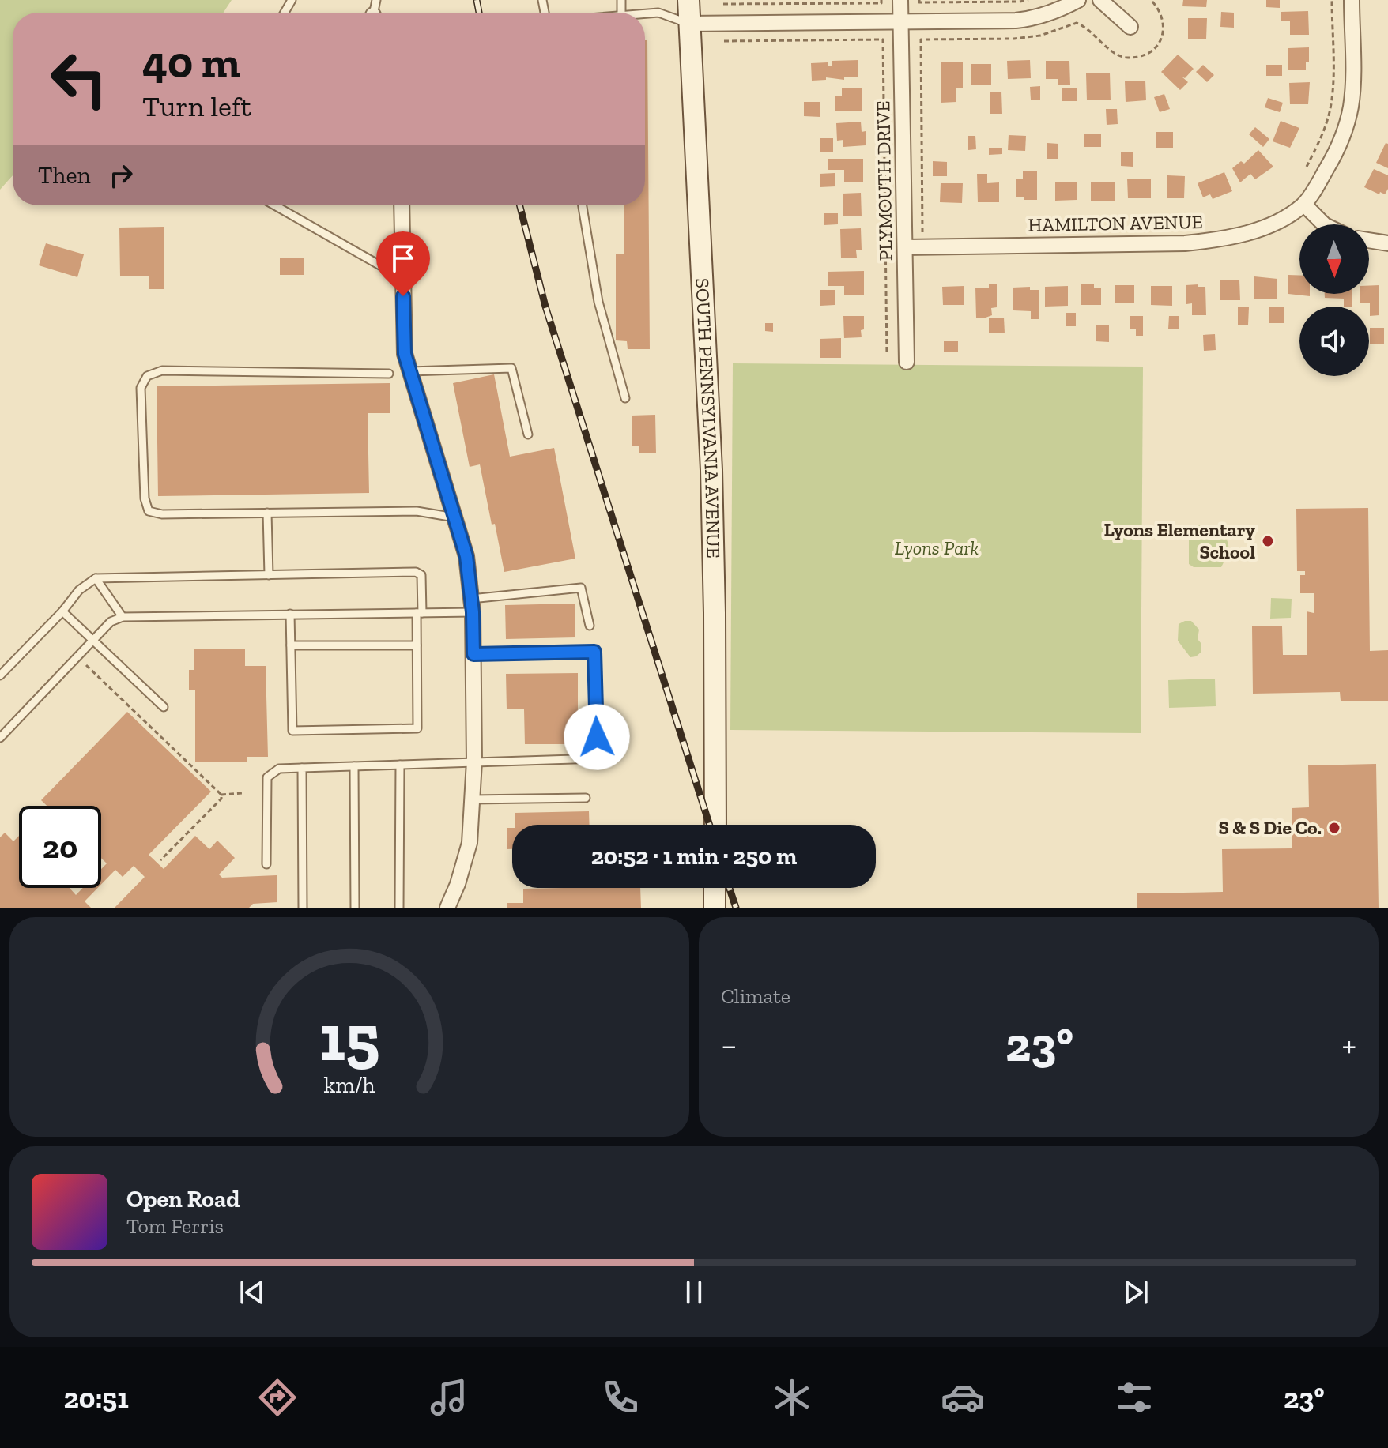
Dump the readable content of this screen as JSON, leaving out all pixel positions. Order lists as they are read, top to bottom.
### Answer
{
  "streets": {
    "main road": ["SOUTH PENNSYLVANIA AVENUE"],
    "street": ["PLYMOUTH DRIVE", "HAMILTON AVENUE"]
  },
  "crossings": [
    ["PLYMOUTH DRIVE", "HAMILTON AVENUE"]
  ],
  "parks": ["Lyons Park"],
  "places": ["Lyons Elementary School", "S & S Die Co."],
  "north": "bottom",
  "page": {
    "turn": ["40 m", "Turn left"],
    "then": "Then",
    "limit": "20",
    "trip": "20:52 · 1 min · 250 m",
    "tile": "Climate",
    "heat": ["−", "23°", "+"],
    "song": ["Open Road", "Tom Ferris"],
    "tabs": ["20:51", "23°"],
    "gauge": ["15", "km/h"]
  }
}
